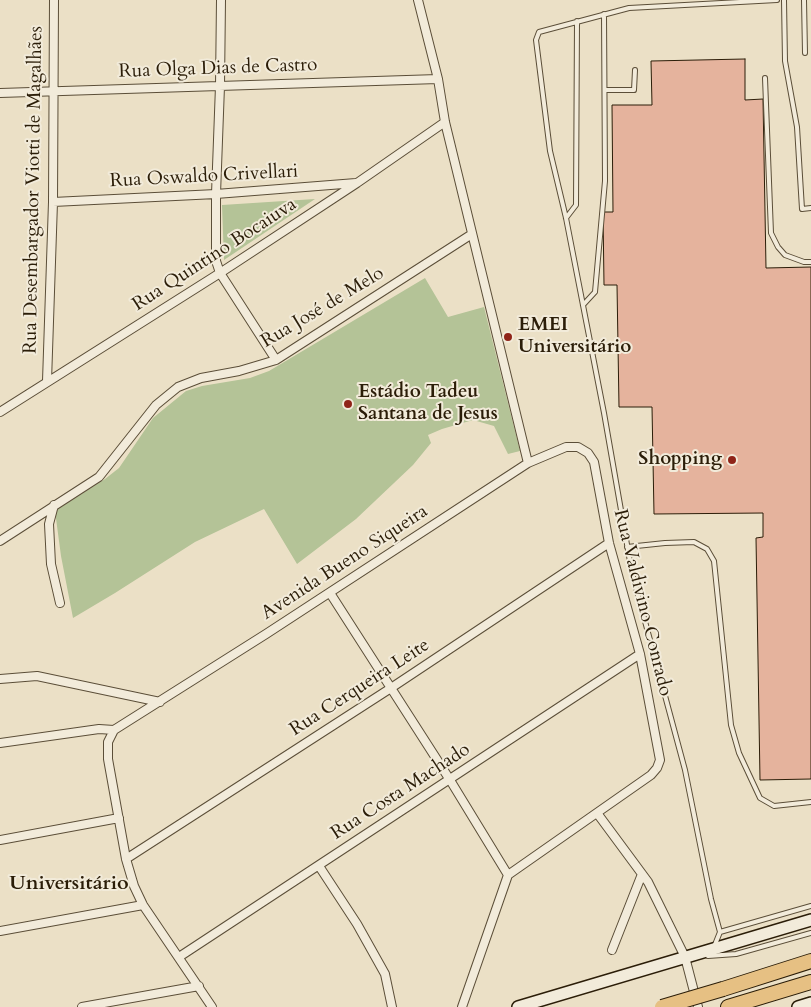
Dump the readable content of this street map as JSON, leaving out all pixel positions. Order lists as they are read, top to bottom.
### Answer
{
  "streets": {
    "street": [
      "Rua Olga Dias de Castro",
      "Rua Oswaldo Crivellari",
      "Rua Desembargador Viotti de Magalhães",
      "Rua Quintino Bocaiuva",
      "Rua José de Melo",
      "Avenida Bueno Siqueira",
      "Rua Valdivino Conrado",
      "Rua Cerqueira Leite",
      "Rua Costa Machado"
    ]
  },
  "crossings": [
    ["Rua Olga Dias de Castro", "Rua Desembargador Viotti de Magalhães"],
    ["Rua Oswaldo Crivellari", "Rua Desembargador Viotti de Magalhães"],
    ["Rua Oswaldo Crivellari", "Rua Quintino Bocaiuva"],
    ["Rua Desembargador Viotti de Magalhães", "Rua Quintino Bocaiuva"],
    ["Avenida Bueno Siqueira", "Rua Valdivino Conrado"],
    ["Rua Valdivino Conrado", "Rua Cerqueira Leite"],
    ["Rua Valdivino Conrado", "Rua Costa Machado"]
  ],
  "districts": ["Universitário"],
  "places": ["EMEI Universitário", "Estádio Tadeu Santana de Jesus", "Shopping"]
}
